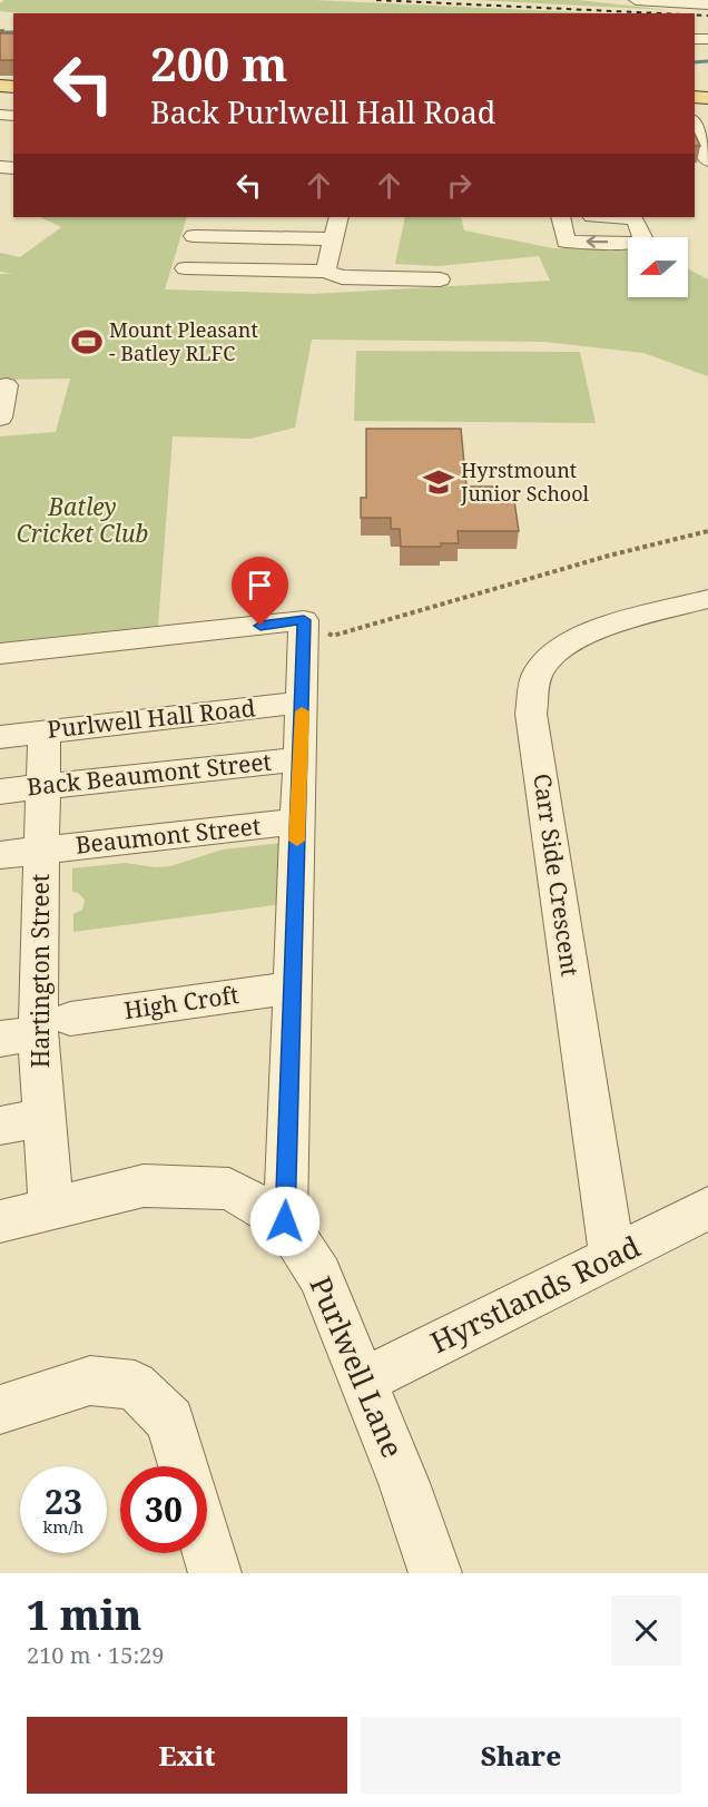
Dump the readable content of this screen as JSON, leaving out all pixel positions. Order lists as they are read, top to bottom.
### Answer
{
  "streets": {
    "street": [
      "Purlwell Hall Road",
      "Back Beaumont Street",
      "Beaumont Street",
      "Carr Side Crescent",
      "Hartington Street",
      "High Croft",
      "Hyrstlands Road",
      "Purlwell Lane"
    ]
  },
  "crossings": [
    ["Purlwell Hall Road", "Hartington Street"],
    ["Back Beaumont Street", "Hartington Street"],
    ["Beaumont Street", "Hartington Street"],
    ["Carr Side Crescent", "Hyrstlands Road"],
    ["Hartington Street", "High Croft"],
    ["Hartington Street", "Purlwell Lane"],
    ["Hyrstlands Road", "Purlwell Lane"]
  ],
  "parks": ["Batley Cricket Club"],
  "places": {
    "sports": ["Mount Pleasant - Batley RLFC"],
    "school or university": ["Hyrstmount Junior School"]
  },
  "north": "left",
  "page": {
    "turn": ["200 m", "Back Purlwell Hall Road"],
    "speed": "23 km/h",
    "limit": "30",
    "heading": ["1 min", "210 m · 15:29"],
    "buttons": ["Exit", "Share"]
  }
}
